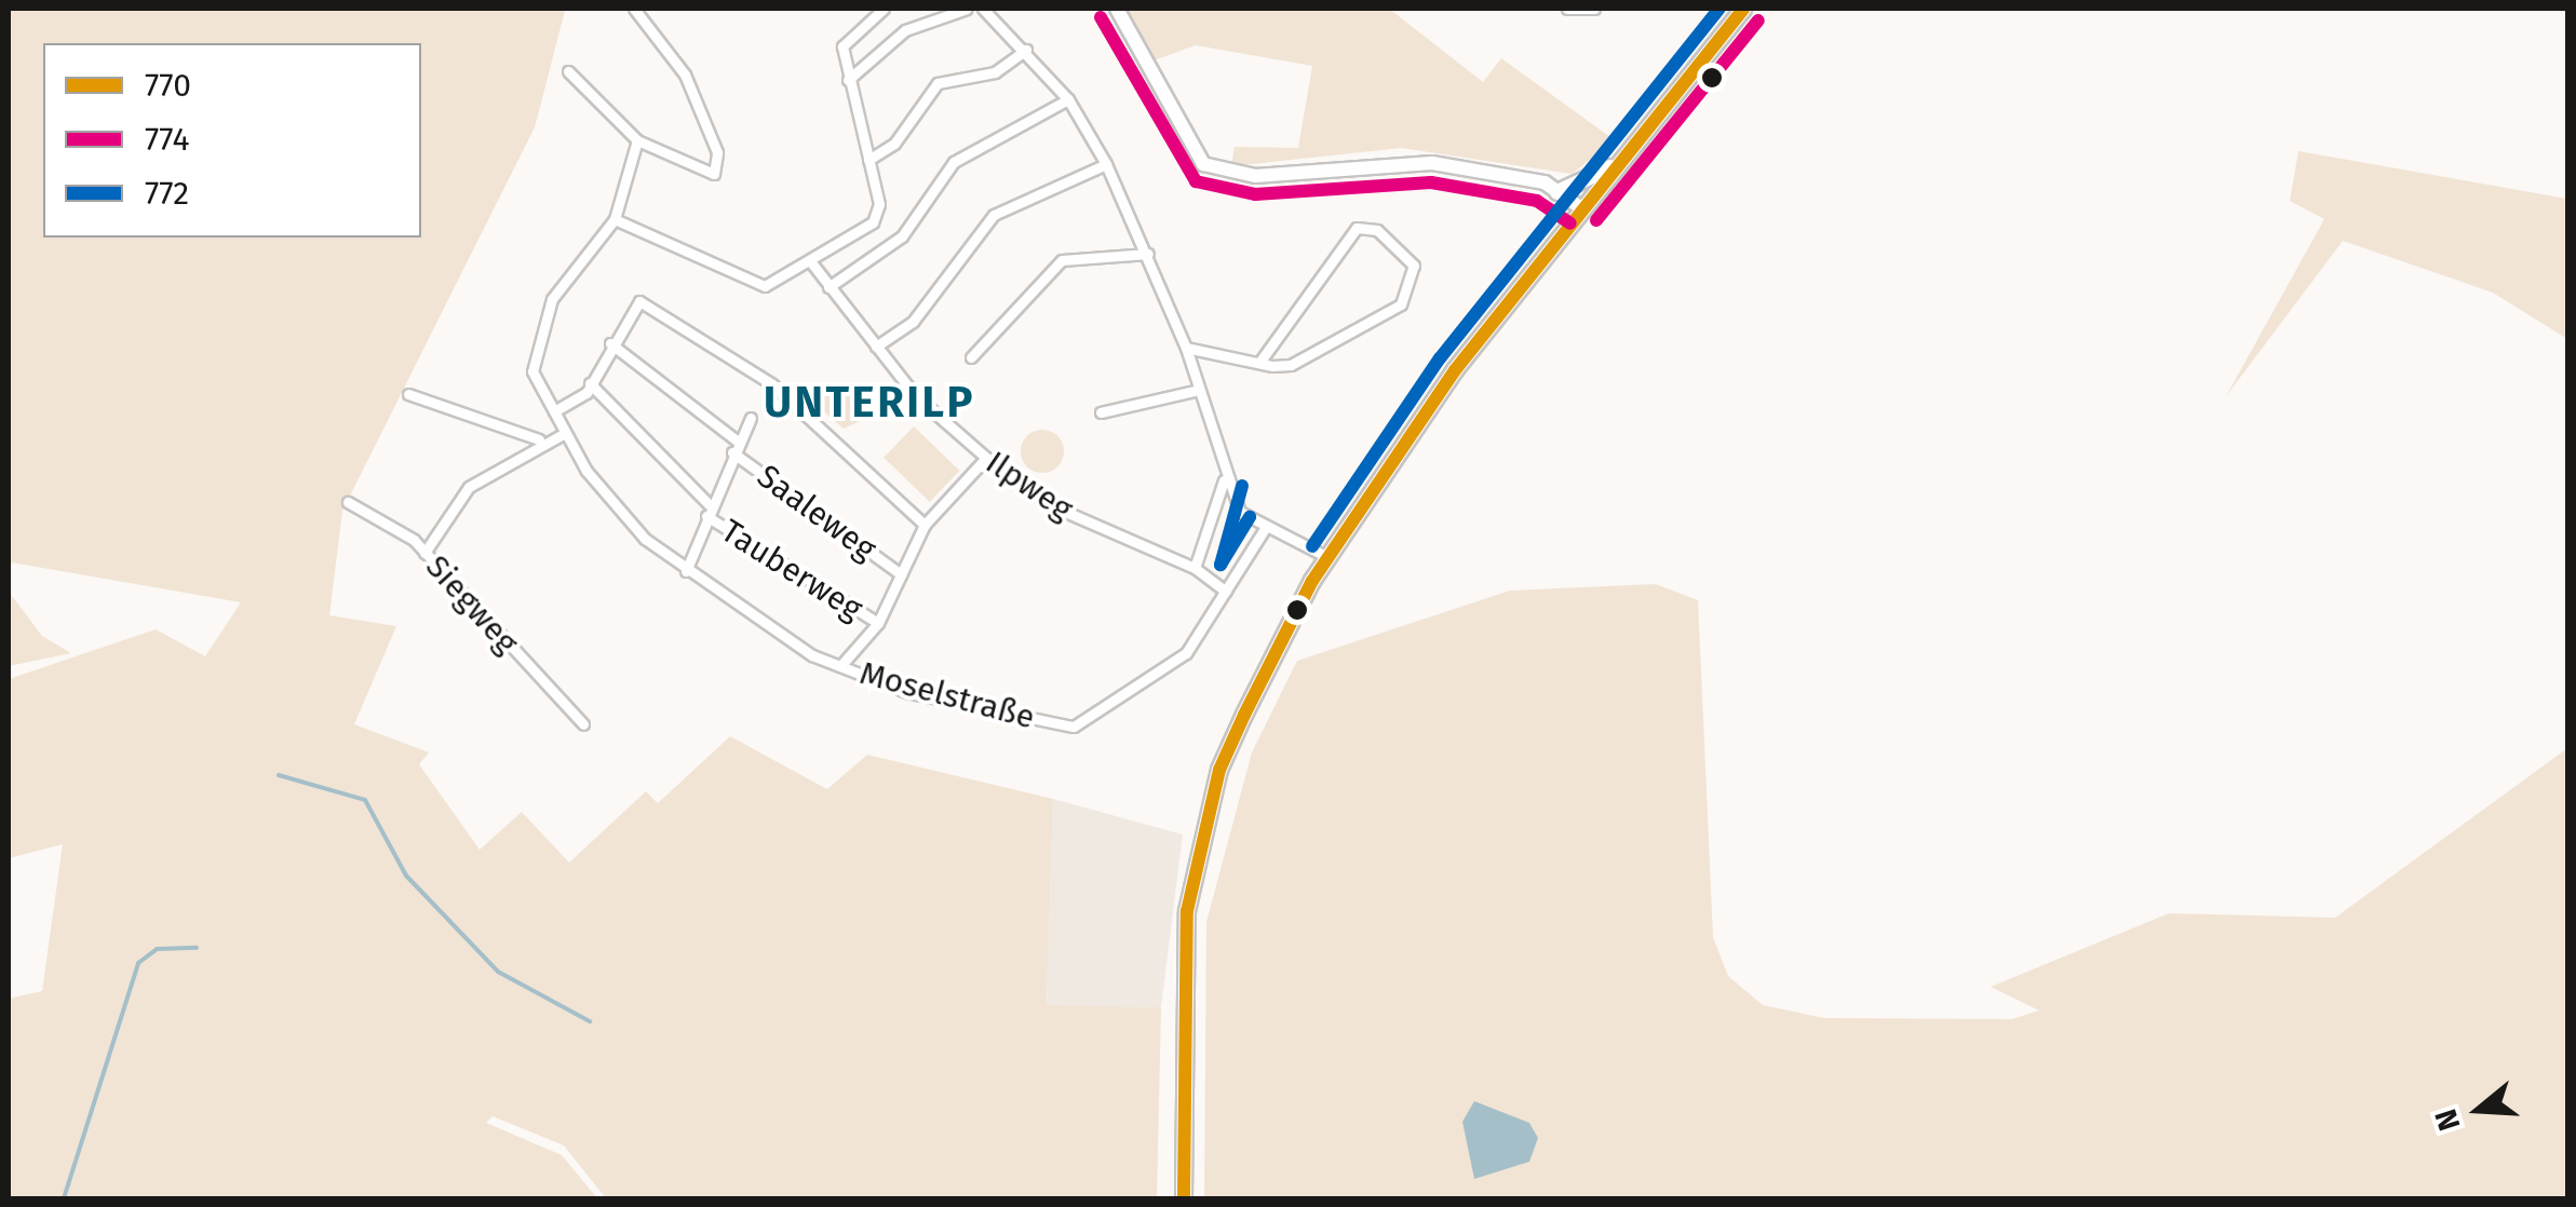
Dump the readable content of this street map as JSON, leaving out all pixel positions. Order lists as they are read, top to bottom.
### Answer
{
  "streets": {
    "street": [
      "Ilpweg",
      "Saaleweg",
      "Tauberweg",
      "Siegweg",
      "Moselstraße"
    ]
  },
  "districts": ["UNTERILP"],
  "lines": ["transit line 770", "transit line 772", "transit line 774"],
  "legend": ["770", "774", "772"],
  "north": "left"
}
